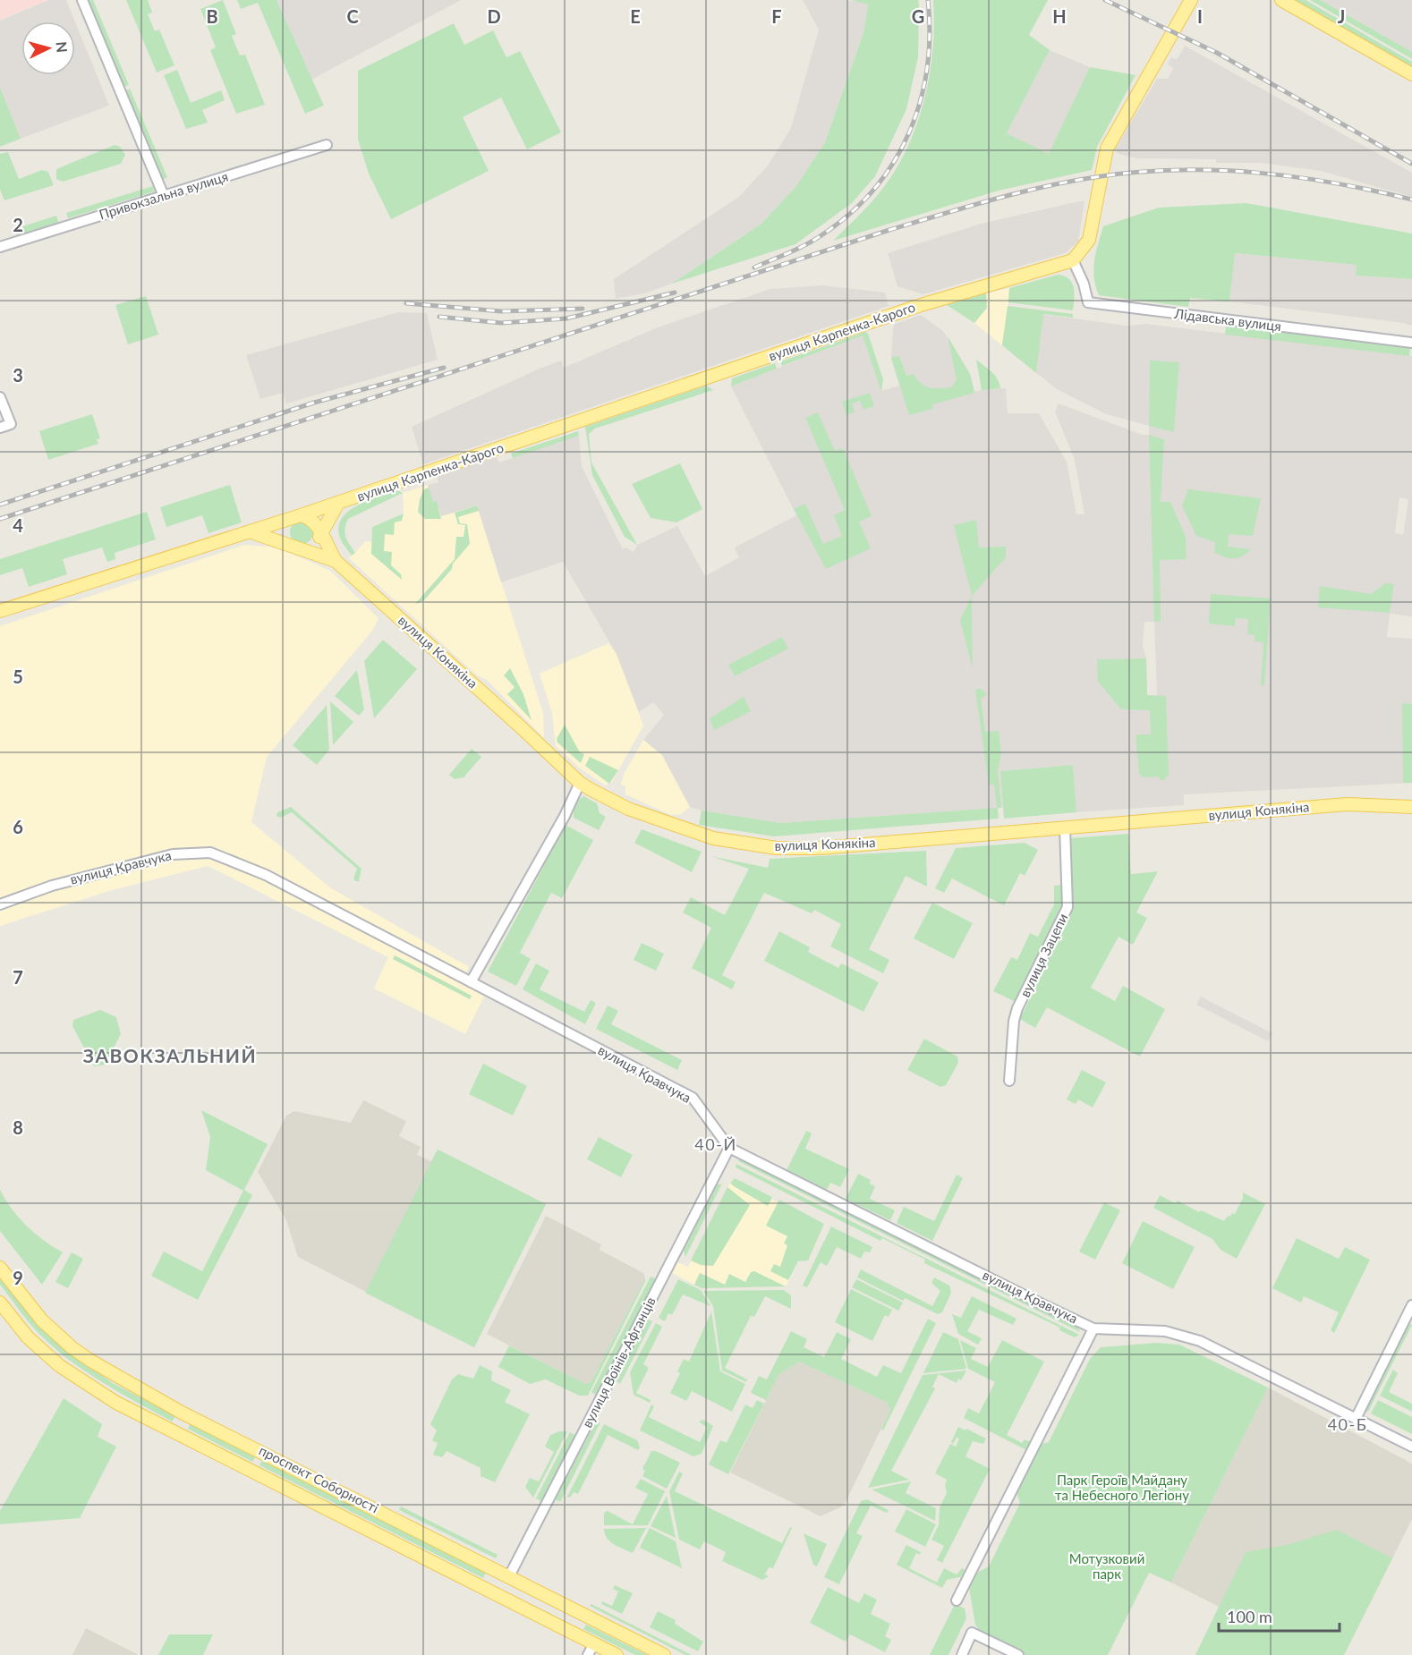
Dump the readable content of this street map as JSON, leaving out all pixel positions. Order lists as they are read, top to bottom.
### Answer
{
  "streets": {
    "main road": ["вулиця Карпенка-Карого", "вулиця Конякіна", "проспект Соборності"],
    "street": [
      "Привокзальна вулиця",
      "Лідавська вулиця",
      "вулиця Кравчука",
      "вулиця Зацепи",
      "вулиця Воїнів-Афганців"
    ]
  },
  "crossings": [
    ["Лідавська вулиця", "вулиця Карпенка-Карого"],
    ["вулиця Конякіна", "вулиця Зацепи"],
    ["вулиця Кравчука", "вулиця Воїнів-Афганців"],
    ["вулиця Воїнів-Афганців", "проспект Соборності"]
  ],
  "districts": ["ЗАВОКЗАЛЬНИЙ", "40-Й", "40-Б"],
  "parks": ["Парк Героїв Майдану та Небесного Легіону", "Мотузковий парк"],
  "scale_bar": "100 m",
  "north": "right",
  "grid": {
    "columns": [
      "B",
      "C",
      "D",
      "E",
      "F",
      "G",
      "H",
      "I",
      "J"
    ],
    "rows": [
      "2",
      "3",
      "4",
      "5",
      "6",
      "7",
      "8",
      "9"
    ]
  }
}
